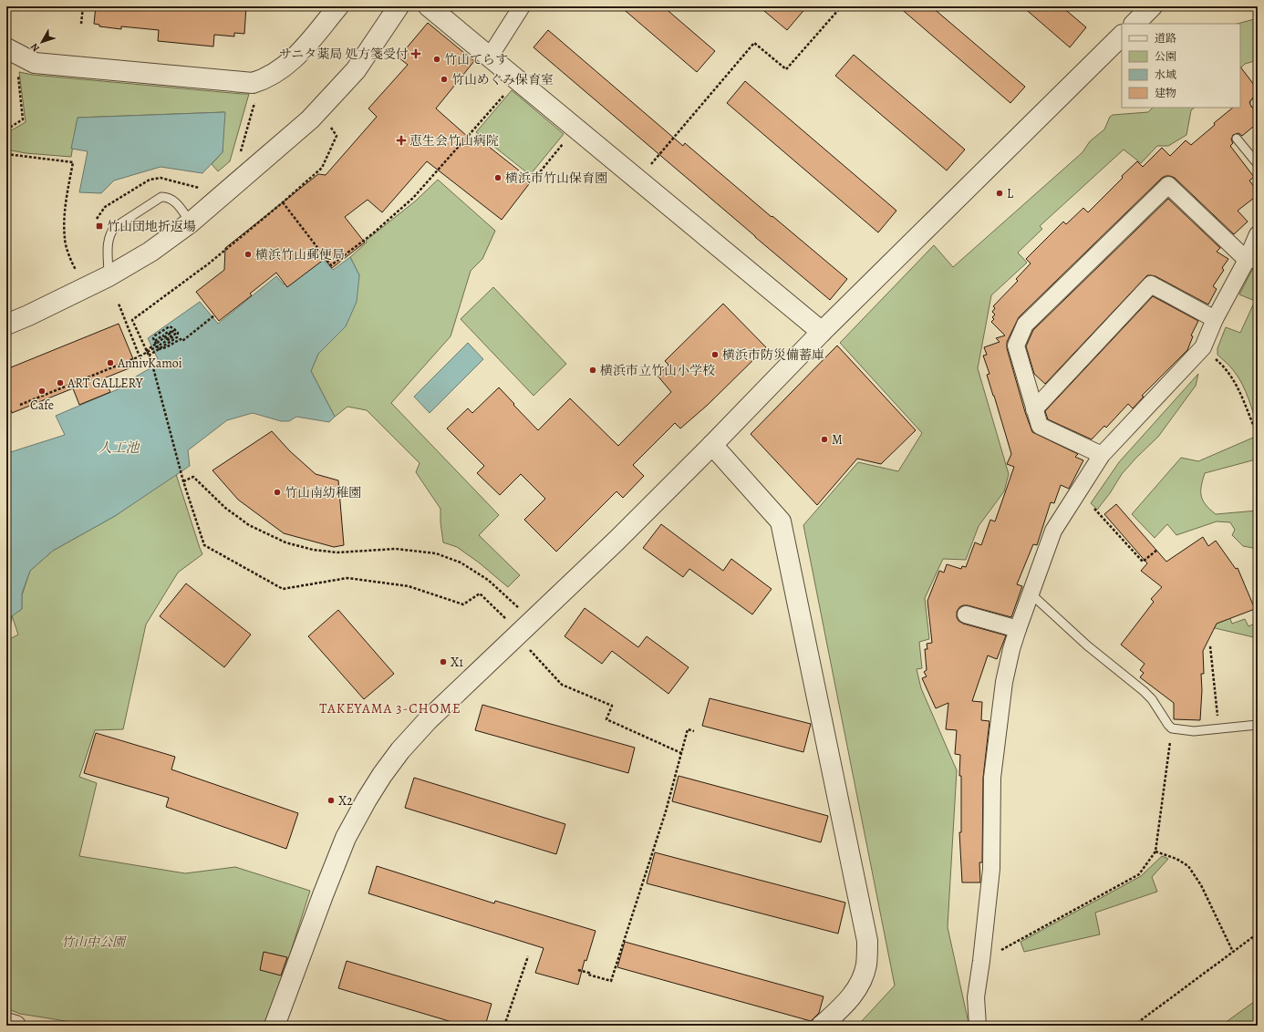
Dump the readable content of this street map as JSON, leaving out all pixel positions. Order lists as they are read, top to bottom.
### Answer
{
  "districts": ["TAKEYAMA 3-CHOME"],
  "water": ["人工池"],
  "parks": ["竹山中公園"],
  "places": {
    "health": ["サニタ薬局 処方箋受付", "恵生会竹山病院"],
    "other": [
      "竹山てらす",
      "竹山めぐみ保育室",
      "横浜市竹山保育園",
      "L",
      "横浜竹山郵便局",
      "横浜市防災備蓄庫",
      "AnnivKamoi",
      "横浜市立竹山小学校",
      "ART GALLERY",
      "Cafe",
      "M",
      "竹山南幼稚園",
      "X1",
      "X2"
    ],
    "transit": ["竹山団地折返場"]
  },
  "legend": [
    "道路",
    "公園",
    "水域",
    "建物"
  ],
  "north": "bottom left"
}
